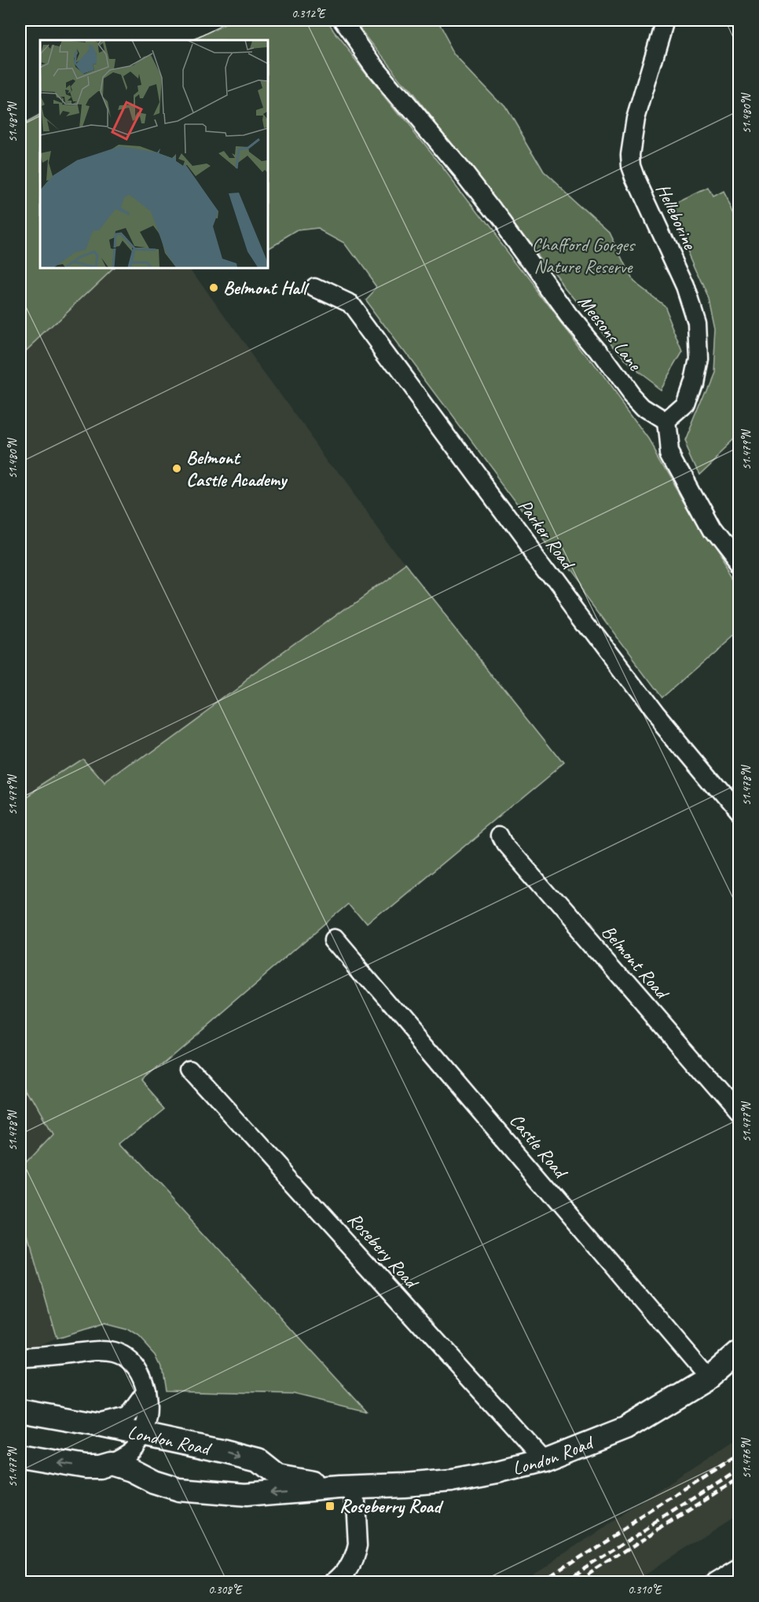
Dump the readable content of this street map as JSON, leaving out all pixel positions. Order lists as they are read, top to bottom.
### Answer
{
  "streets": {
    "street": [
      "Helleborine",
      "Meesons Lane",
      "Parker Road",
      "Belmont Road",
      "Castle Road",
      "Rosebery Road",
      "London Road"
    ]
  },
  "crossings": [
    ["Helleborine", "Meesons Lane"],
    ["Castle Road", "London Road"],
    ["Rosebery Road", "London Road"]
  ],
  "parks": ["Chafford Gorges Nature Reserve"],
  "places": {
    "other": ["Belmont Hall", "Belmont Castle Academy"],
    "transit": ["Roseberry Road"]
  },
  "coordinates": [
    "0.312°E",
    "51.480°N",
    "51.481°N",
    "51.479°N",
    "51.478°N",
    "51.477°N",
    "51.476°N",
    "0.308°E",
    "0.310°E"
  ]
}
